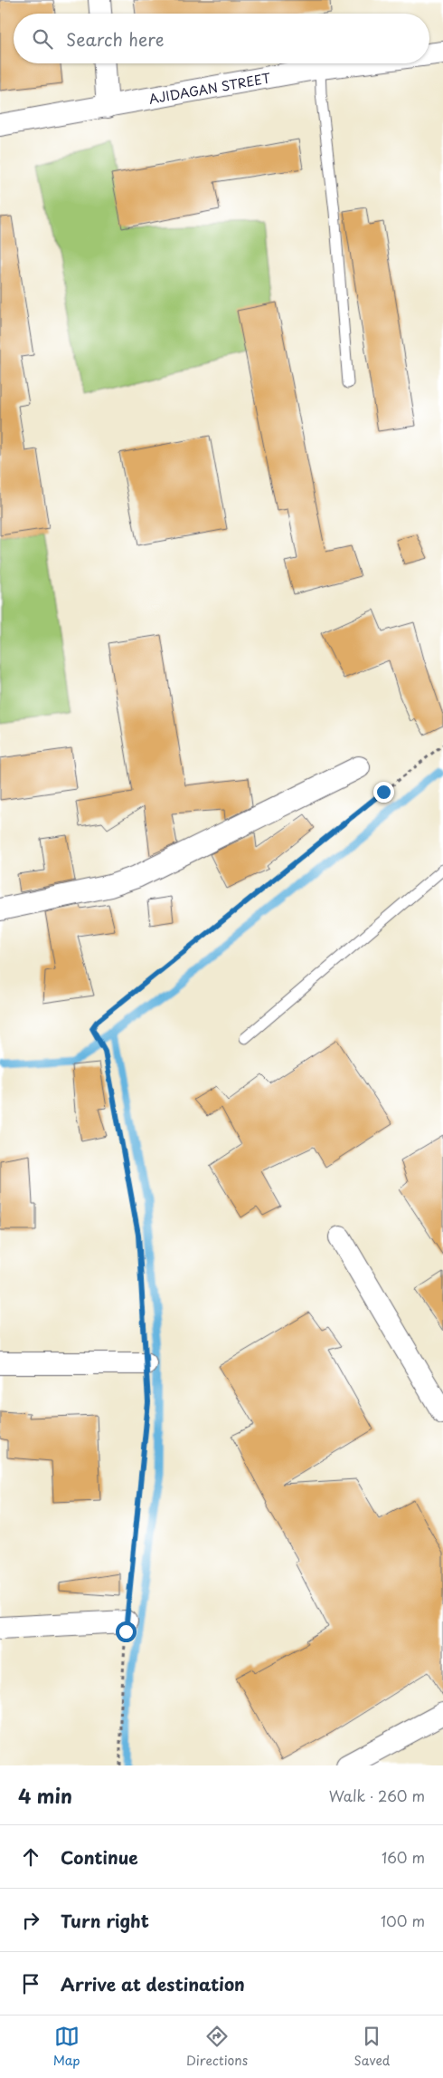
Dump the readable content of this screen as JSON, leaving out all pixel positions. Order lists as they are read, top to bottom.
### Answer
{
  "streets": {
    "street": ["AJIDAGAN STREET"]
  },
  "page": {
    "search": "Search here",
    "heading": ["4 min", "Walk · 260 m"],
    "list": [
      ["Continue", "160 m"],
      ["Turn right", "100 m"],
      "Arrive at destination"
    ],
    "nav": ["Map", "Directions", "Saved"]
  }
}
